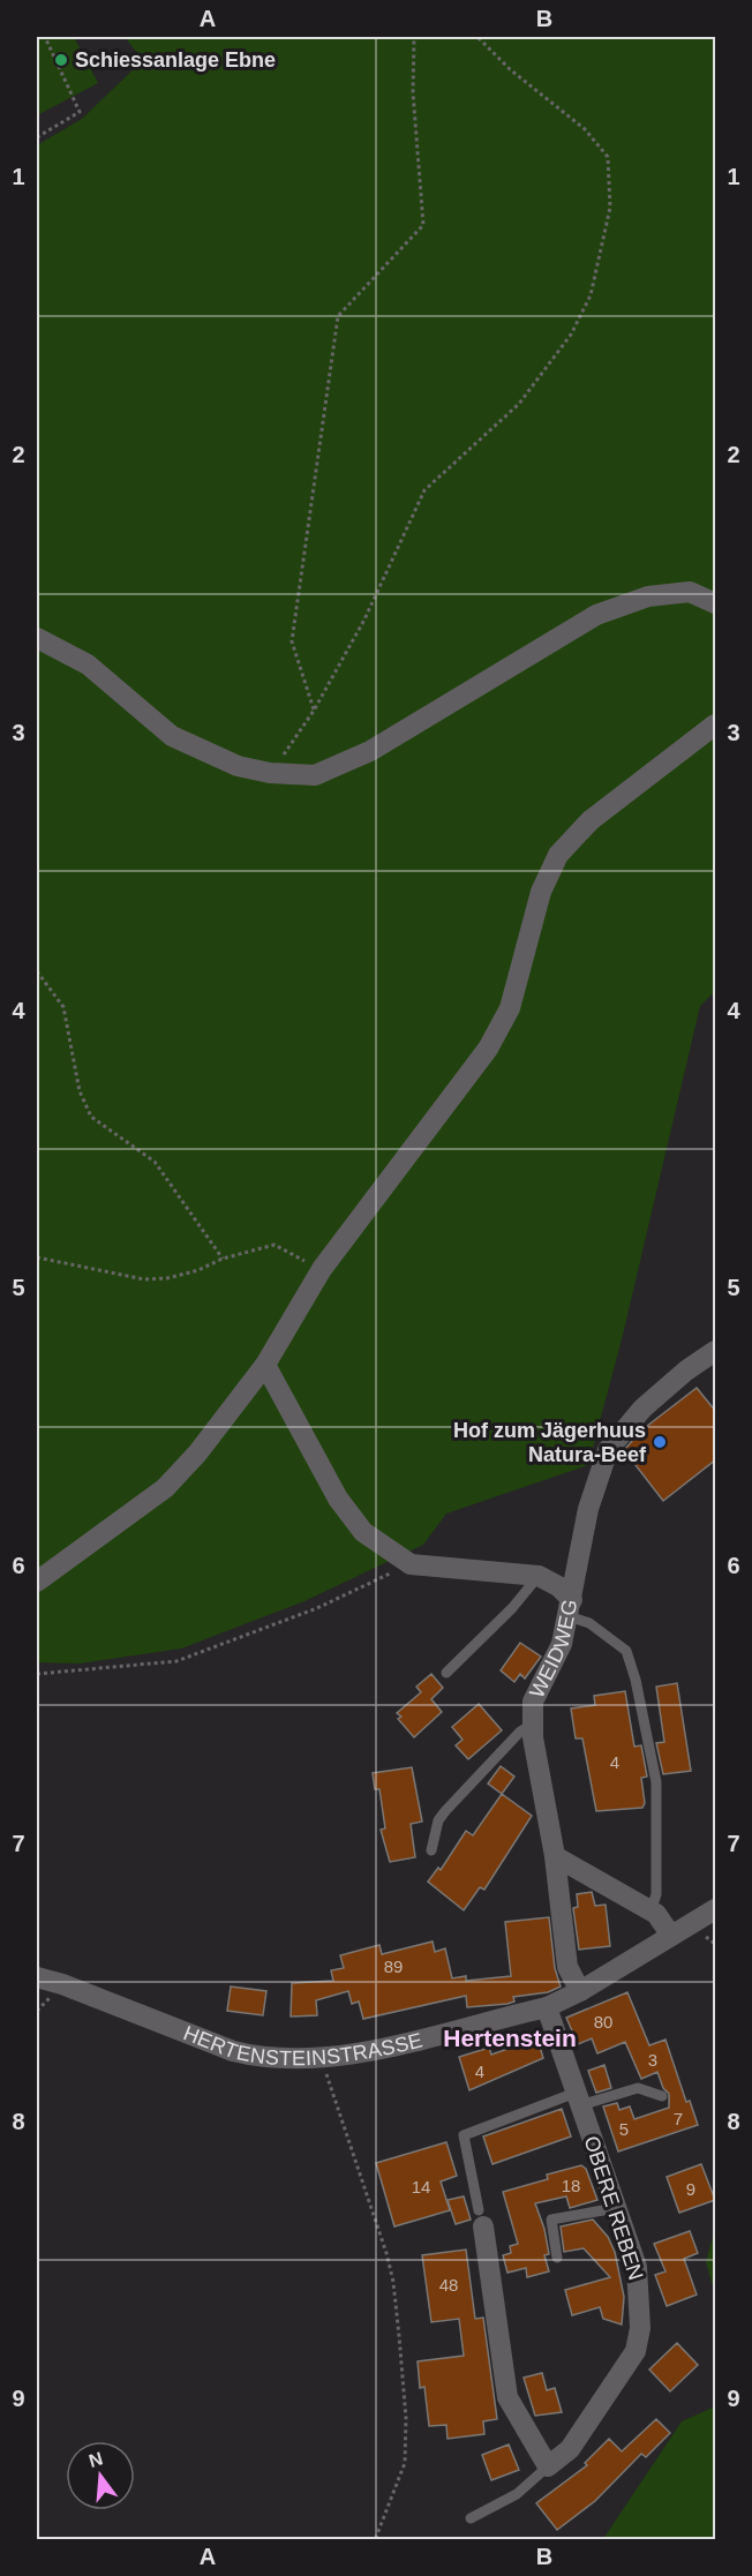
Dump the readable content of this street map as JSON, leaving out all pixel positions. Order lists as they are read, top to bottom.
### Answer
{
  "streets": {
    "street": ["WEIDWEG", "HERTENSTEINSTRASSE", "OBERE REBEN"]
  },
  "crossings": [
    ["WEIDWEG", "HERTENSTEINSTRASSE"],
    ["HERTENSTEINSTRASSE", "OBERE REBEN"]
  ],
  "districts": ["Hertenstein"],
  "places": ["Schiessanlage Ebne", "Hof zum Jägerhuus Natura-Beef"],
  "house_numbers": [
    "4",
    "89",
    "80",
    "3",
    "4",
    "7",
    "5",
    "18",
    "14",
    "9",
    "48"
  ],
  "north": "top",
  "grid": {
    "columns": ["A", "B"],
    "rows": [
      "1",
      "2",
      "3",
      "4",
      "5",
      "6",
      "7",
      "8",
      "9"
    ]
  }
}
